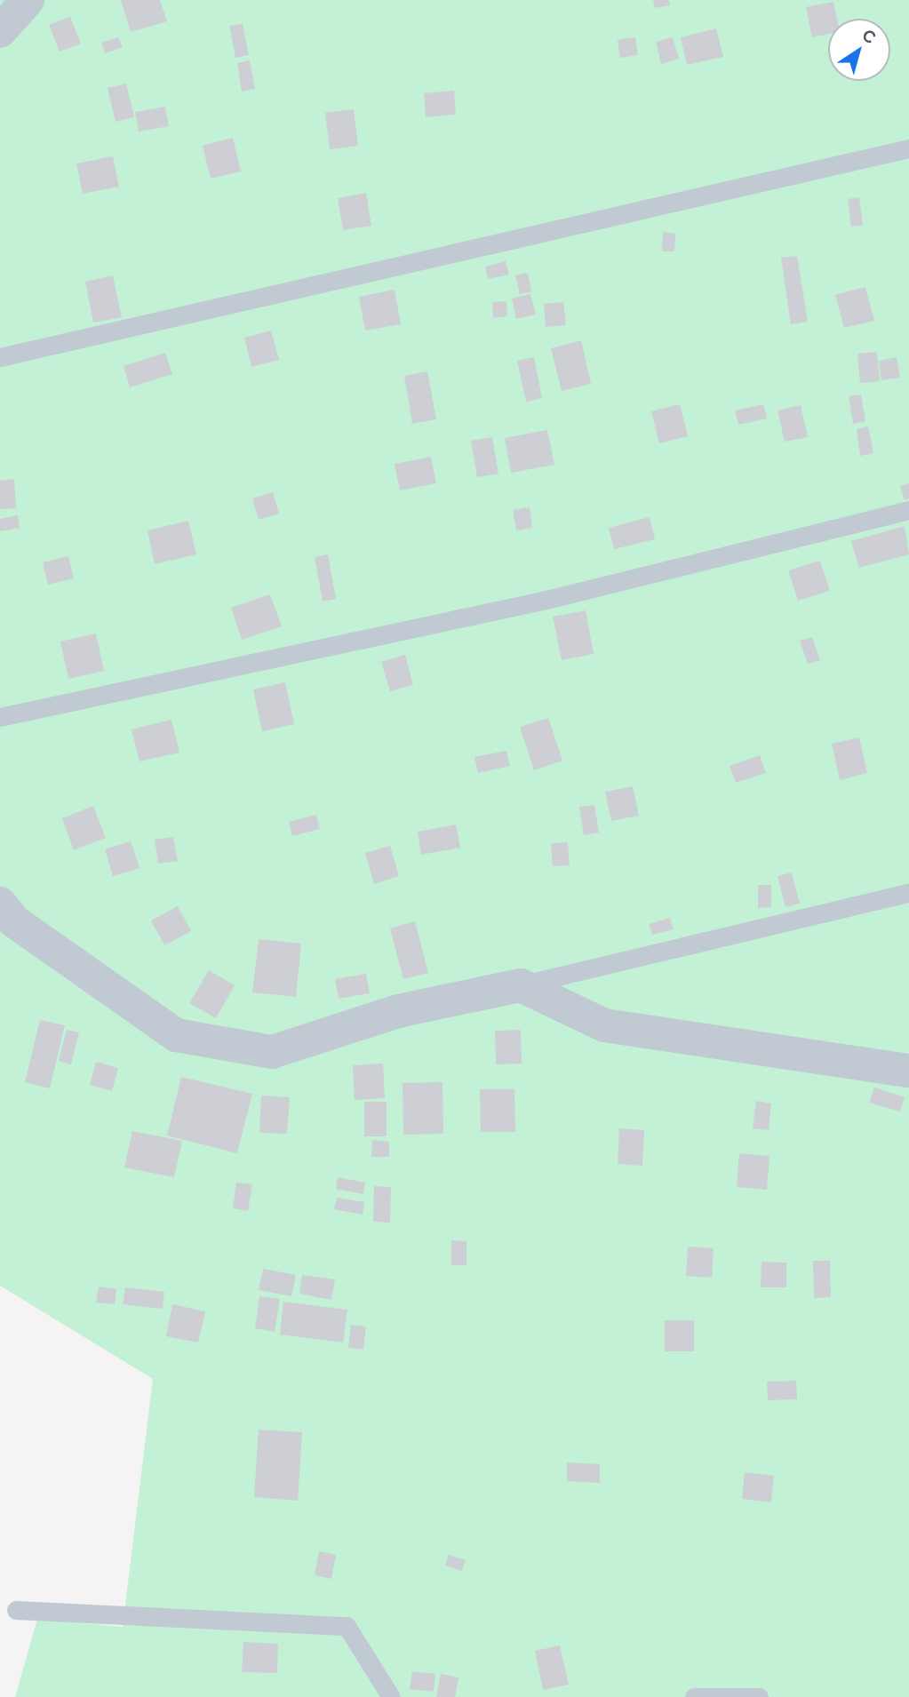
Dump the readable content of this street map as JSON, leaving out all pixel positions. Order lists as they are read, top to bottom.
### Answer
{
  "north": "top right"
}
